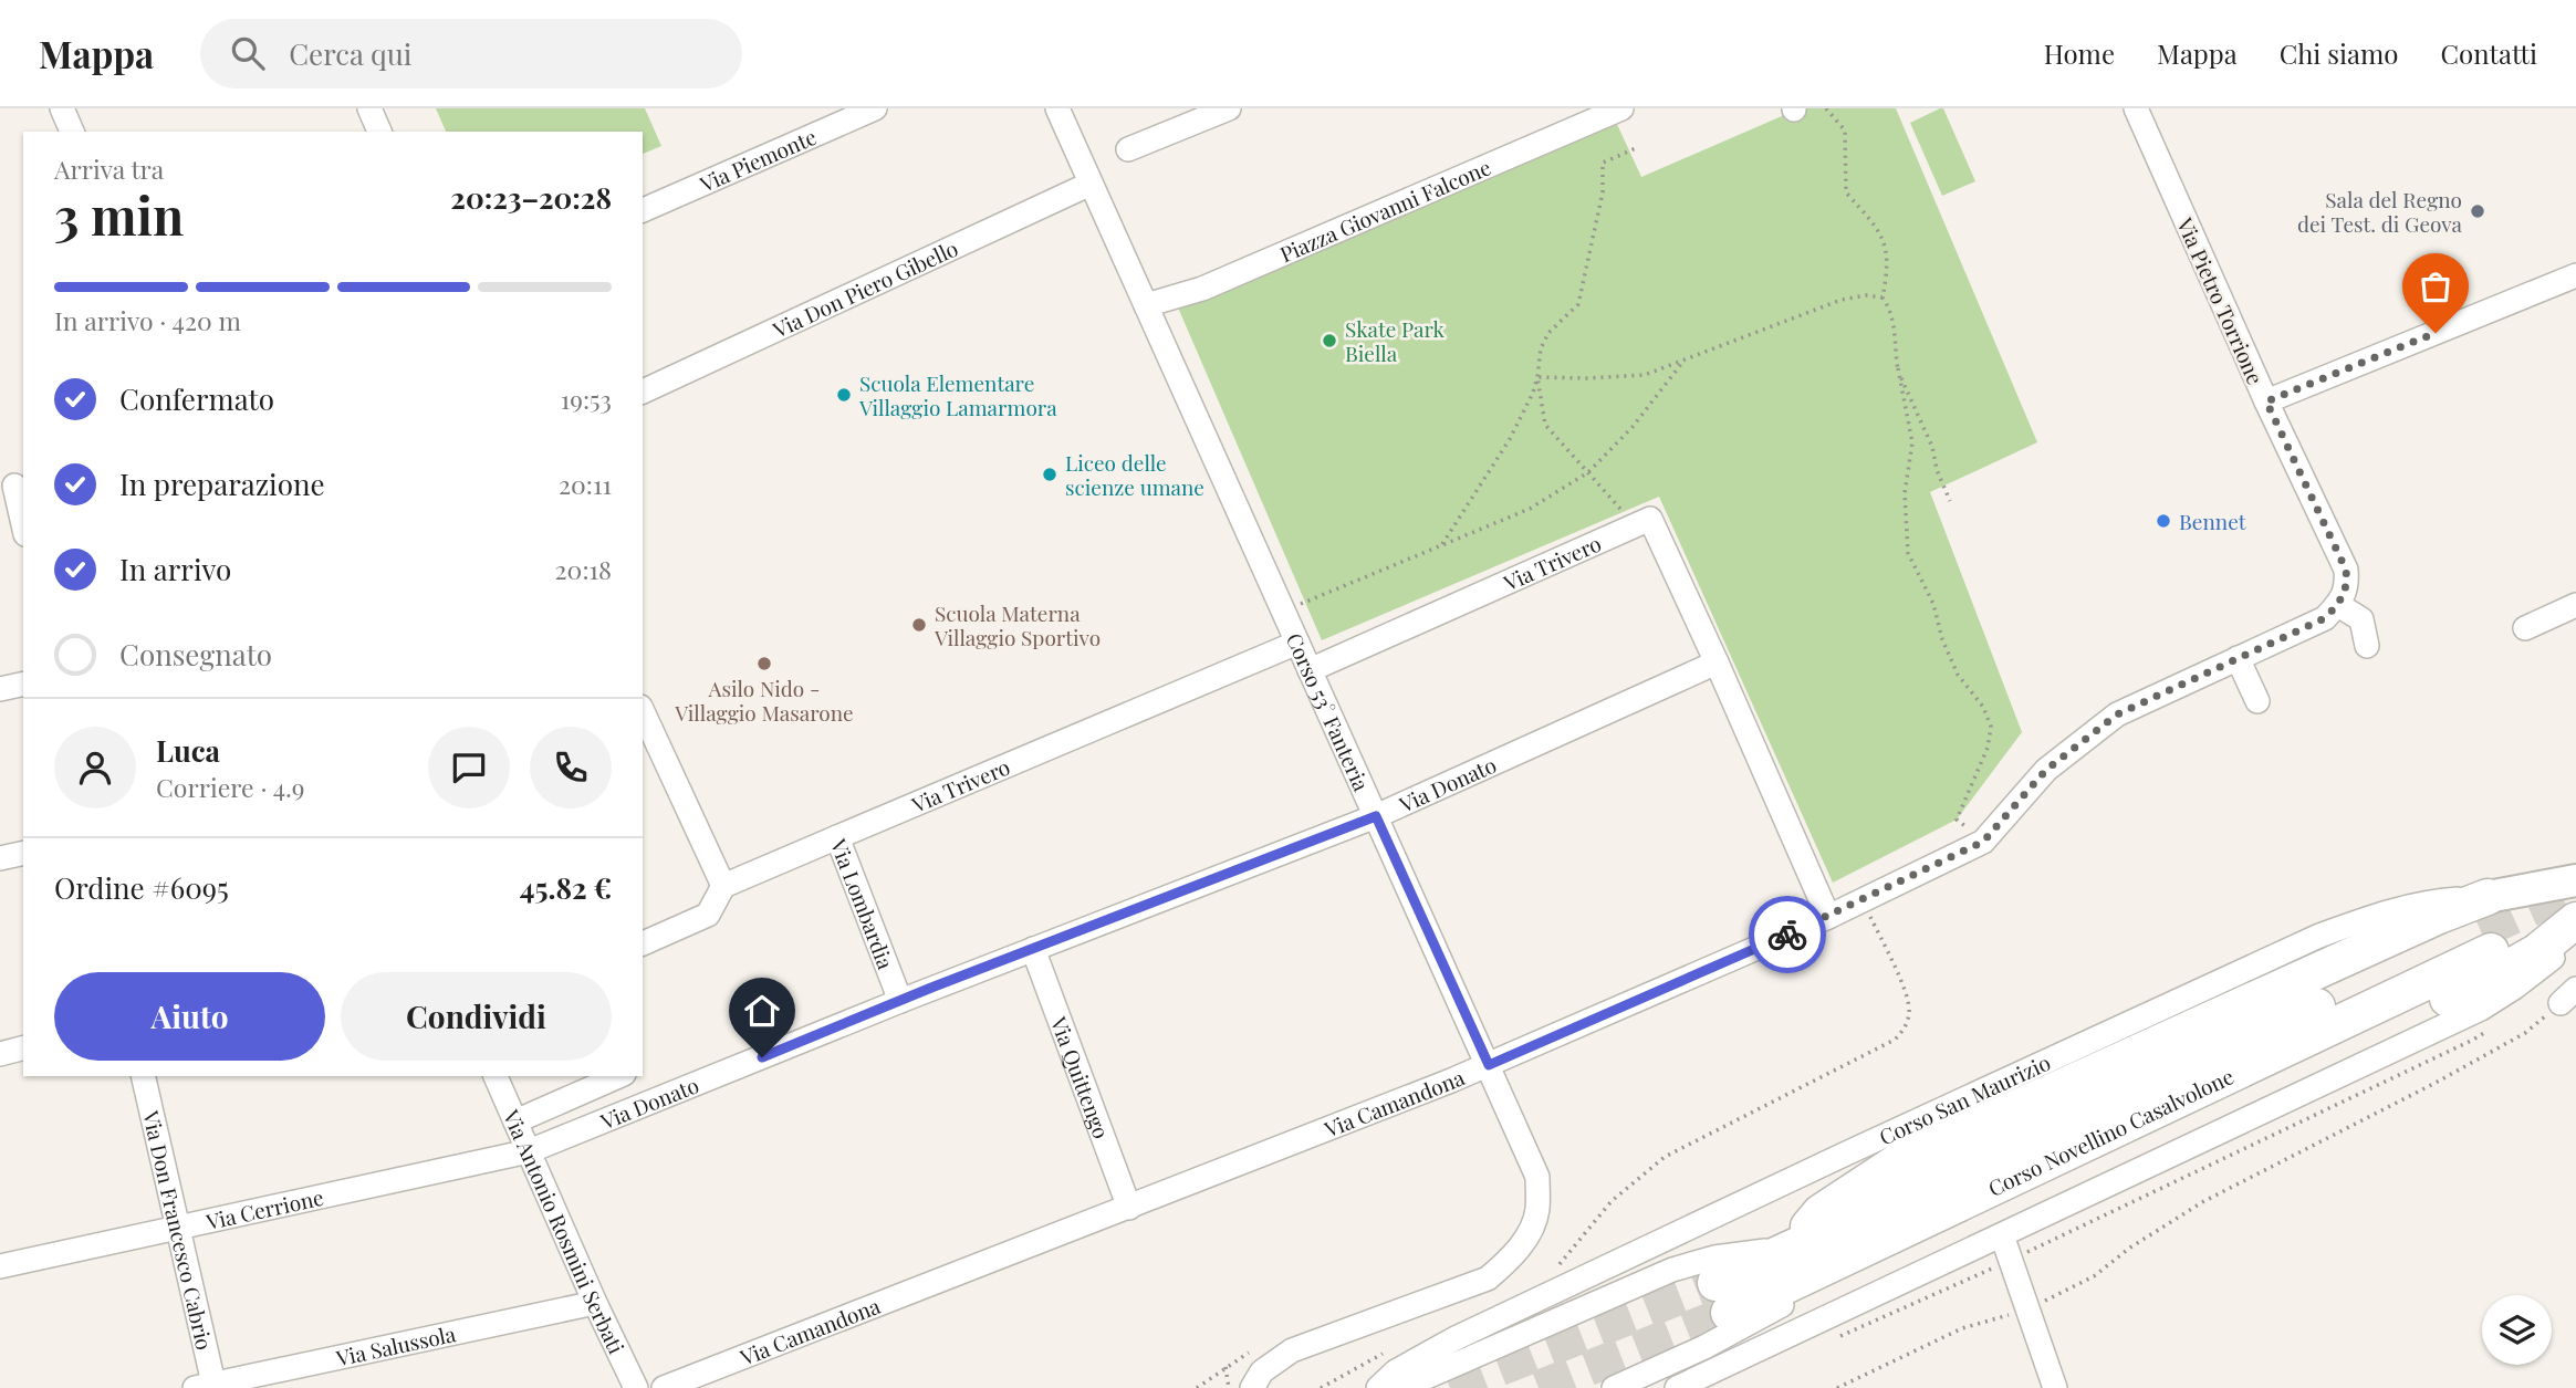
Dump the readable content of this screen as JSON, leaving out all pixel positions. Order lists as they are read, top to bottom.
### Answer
{
  "streets": {
    "highway": ["Corso Novellino Casalvolone"],
    "main road": ["Corso San Maurizio"],
    "street": [
      "Via Piemonte",
      "Piazza Giovanni Falcone",
      "Via Don Piero Gibello",
      "Via Pietro Torrione",
      "Via Trivero",
      "Corso 53° Fanteria",
      "Via Donato",
      "Via Lombardia",
      "Via Quittengo",
      "Via Camandona",
      "Via Cerrione",
      "Via Don Francesco Cabrio",
      "Via Antonio Rosmini Serbati",
      "Via Salussola"
    ]
  },
  "crossings": [
    ["Piazza Giovanni Falcone", "Corso 53° Fanteria"],
    ["Via Don Piero Gibello", "Corso 53° Fanteria"],
    ["Via Trivero", "Corso 53° Fanteria"],
    ["Via Trivero", "Via Lombardia"],
    ["Corso 53° Fanteria", "Via Donato"],
    ["Corso 53° Fanteria", "Via Camandona"],
    ["Via Donato", "Via Lombardia"],
    ["Via Donato", "Via Quittengo"],
    ["Via Donato", "Via Cerrione"],
    ["Via Donato", "Via Antonio Rosmini Serbati"],
    ["Via Quittengo", "Via Camandona"],
    ["Via Cerrione", "Via Don Francesco Cabrio"],
    ["Via Cerrione", "Via Antonio Rosmini Serbati"],
    ["Via Don Francesco Cabrio", "Via Salussola"],
    ["Via Antonio Rosmini Serbati", "Via Salussola"]
  ],
  "places": [
    "Sala del Regno dei Test. di Geova",
    "Skate Park Biella",
    "Scuola Elementare Villaggio Lamarmora",
    "Liceo delle scienze umane",
    "Bennet",
    "Scuola Materna Villaggio Sportivo",
    "Asilo Nido - Villaggio Masarone"
  ],
  "page": {
    "header": "Mappa",
    "search": "Cerca qui",
    "nav": [
      "Home",
      "Mappa",
      "Chi siamo",
      "Contatti"
    ],
    "heading": ["3 min", "Arriva tra", "20:23–20:28"],
    "panel": [
      "Luca",
      "Corriere · 4.9",
      "Ordine #6095",
      "45.82 €"
    ],
    "bar": "In arrivo · 420 m",
    "list": [
      ["Confermato", "19:53"],
      ["In preparazione", "20:11"],
      ["In arrivo", "20:18"],
      "Consegnato"
    ],
    "buttons": ["Aiuto", "Condividi"]
  }
}
